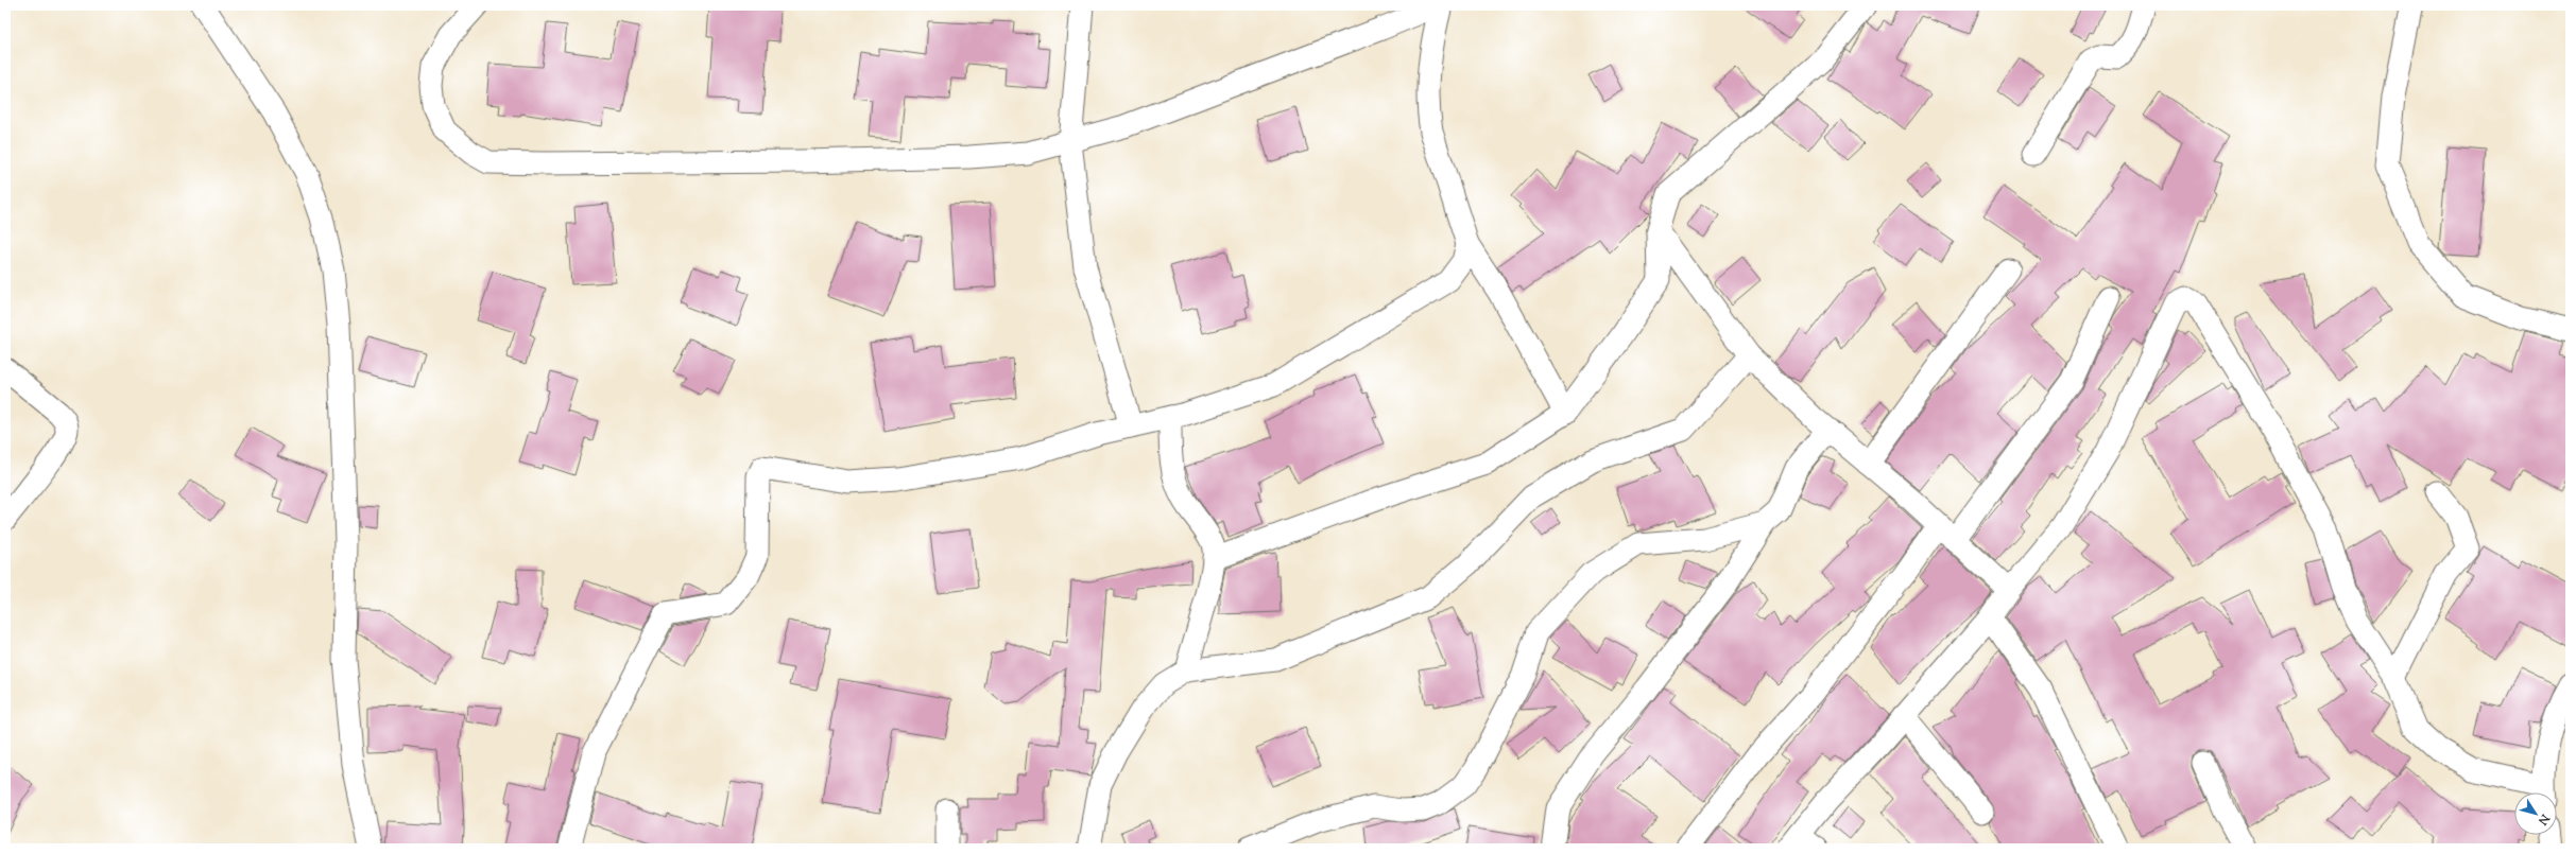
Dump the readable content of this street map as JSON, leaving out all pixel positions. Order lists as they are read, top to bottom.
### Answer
{
  "north": "bottom right"
}
